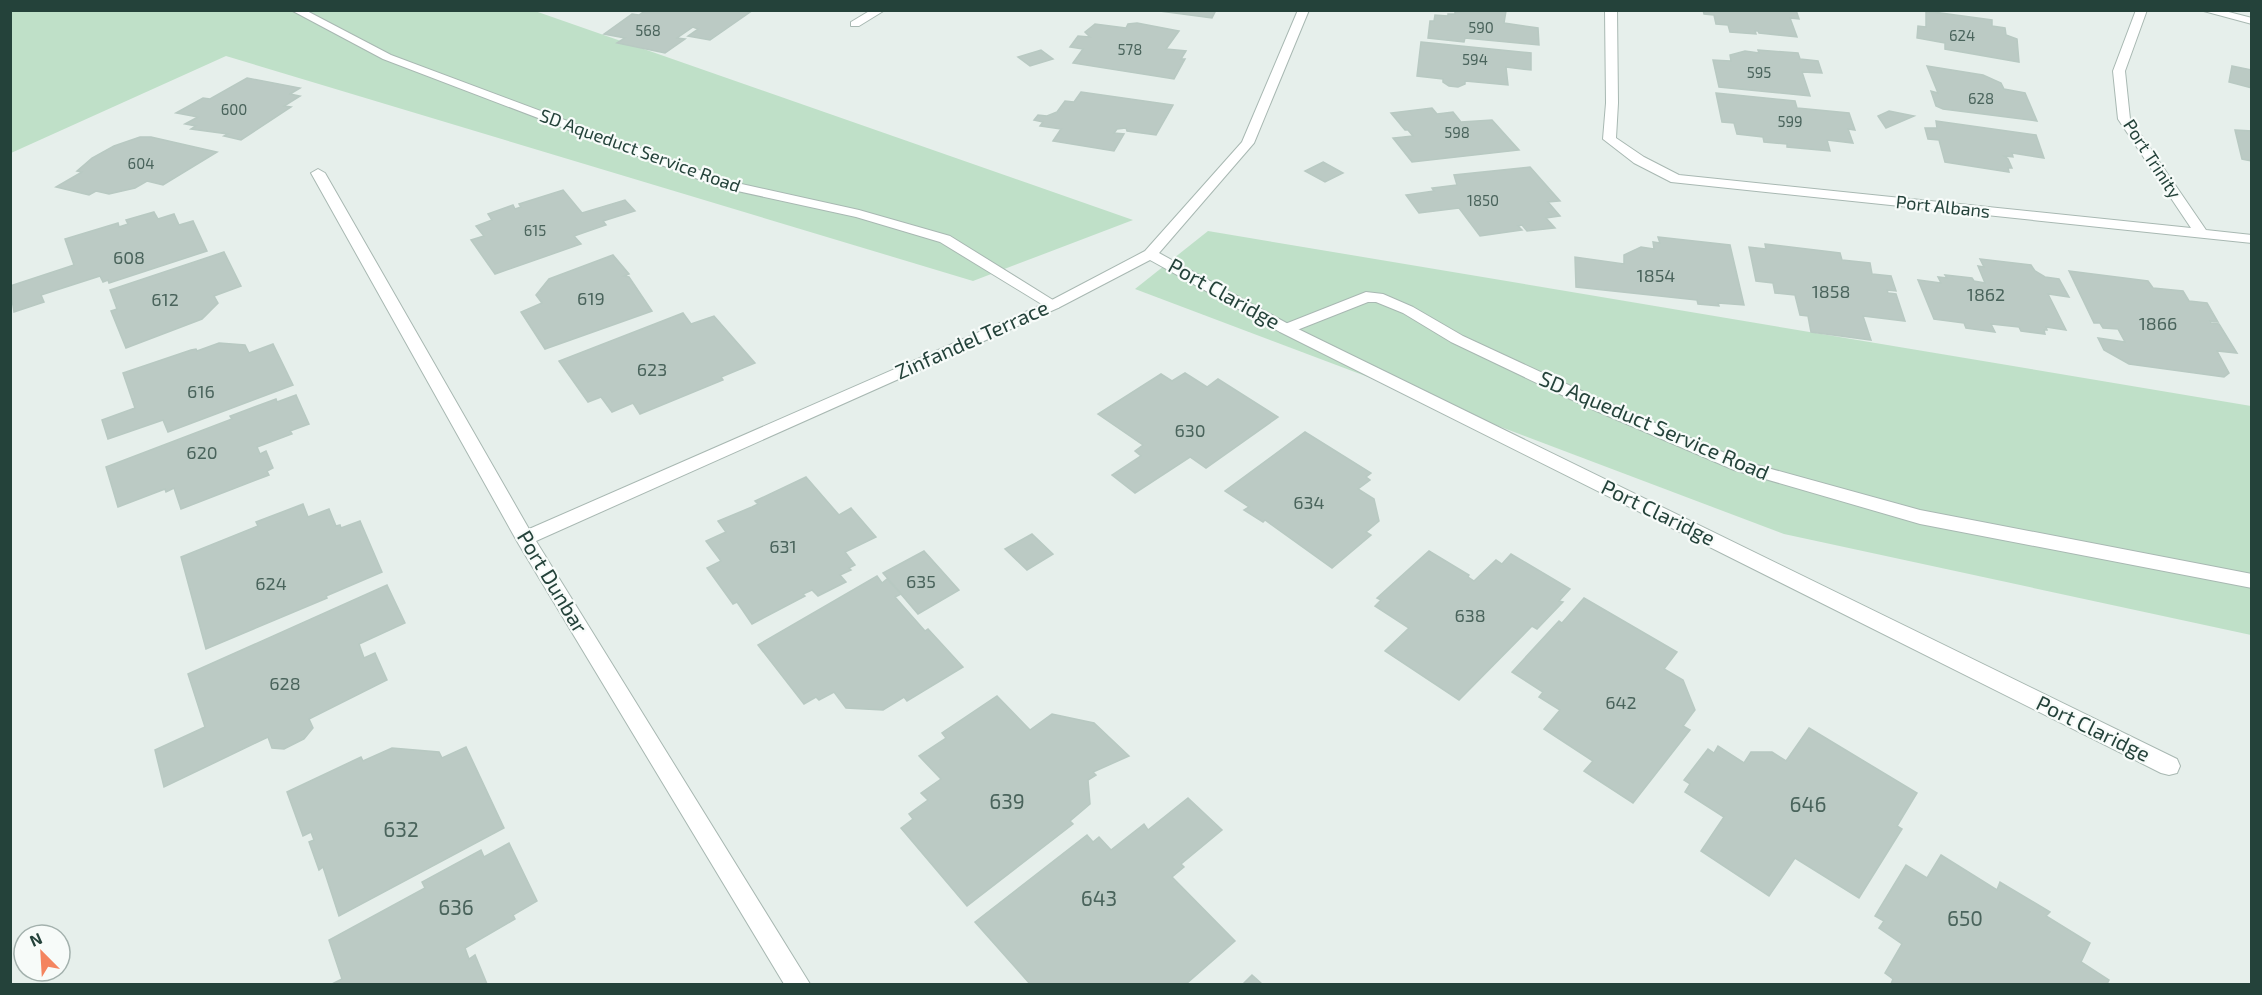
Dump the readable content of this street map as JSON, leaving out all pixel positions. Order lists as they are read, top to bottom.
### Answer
{
  "streets": {
    "street": [
      "SD Aqueduct Service Road",
      "Port Trinity",
      "Port Albans",
      "Port Claridge",
      "Zinfandel Terrace",
      "Port Dunbar"
    ]
  },
  "crossings": [
    ["SD Aqueduct Service Road", "Port Claridge"],
    ["SD Aqueduct Service Road", "Zinfandel Terrace"],
    ["Port Trinity", "Port Albans"],
    ["Port Claridge", "Zinfandel Terrace"],
    ["Zinfandel Terrace", "Port Dunbar"]
  ],
  "house_numbers": [
    "590",
    "568",
    "624",
    "578",
    "594",
    "595",
    "628",
    "600",
    "599",
    "598",
    "604",
    "1850",
    "615",
    "608",
    "1854",
    "1858",
    "1862",
    "619",
    "612",
    "1866",
    "623",
    "616",
    "630",
    "620",
    "634",
    "631",
    "635",
    "624",
    "638",
    "628",
    "642",
    "639",
    "646",
    "632",
    "643",
    "636",
    "650"
  ],
  "north": "top left"
}
